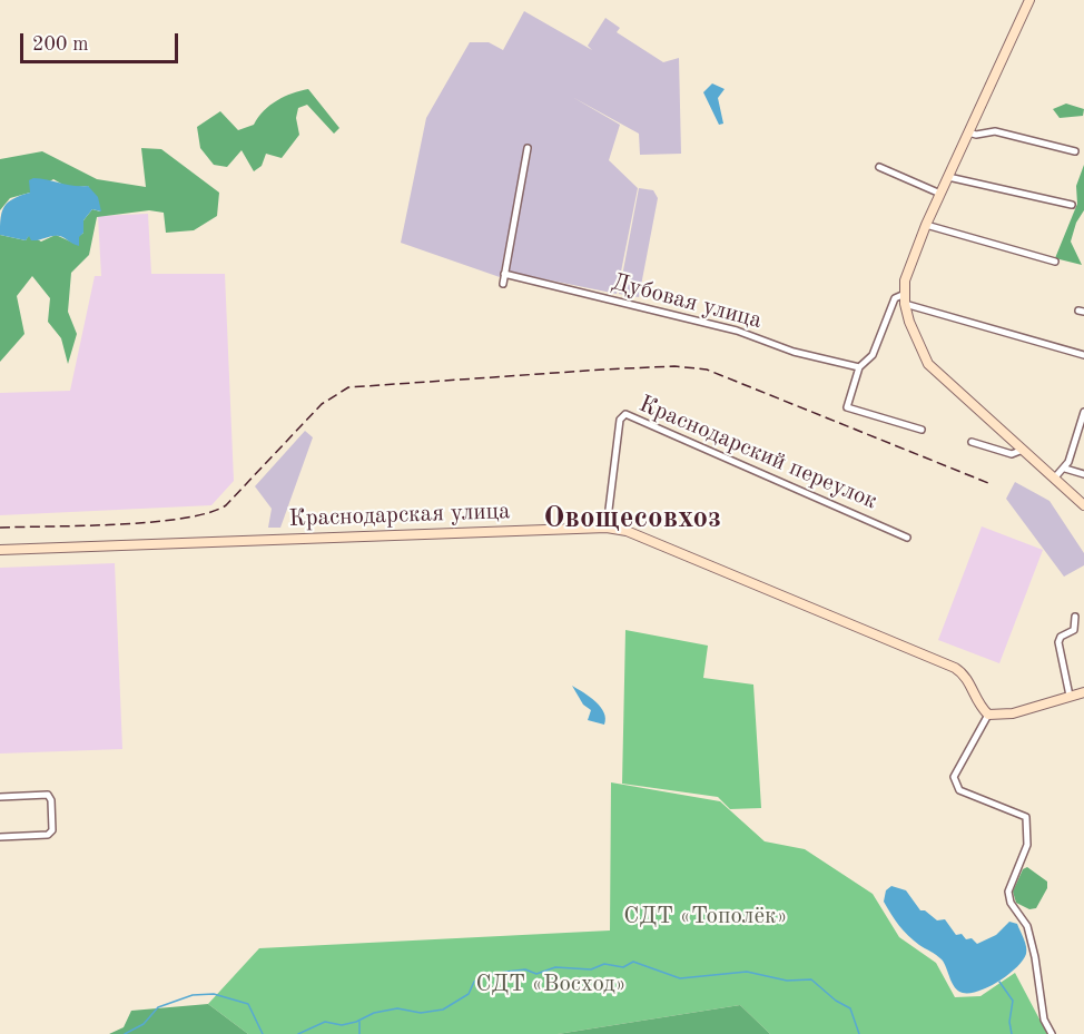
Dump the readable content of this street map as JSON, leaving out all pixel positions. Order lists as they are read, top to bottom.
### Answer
{
  "streets": {
    "main road": ["Краснодарская улица"],
    "street": ["Дубовая улица", "Краснодарский переулок"]
  },
  "crossings": [
    ["Краснодарский переулок", "Краснодарская улица"]
  ],
  "districts": ["Овощесовхоз"],
  "parks": ["СДТ «Тополёк»", "СДТ «Восход»"],
  "scale_bar": "200 m"
}
